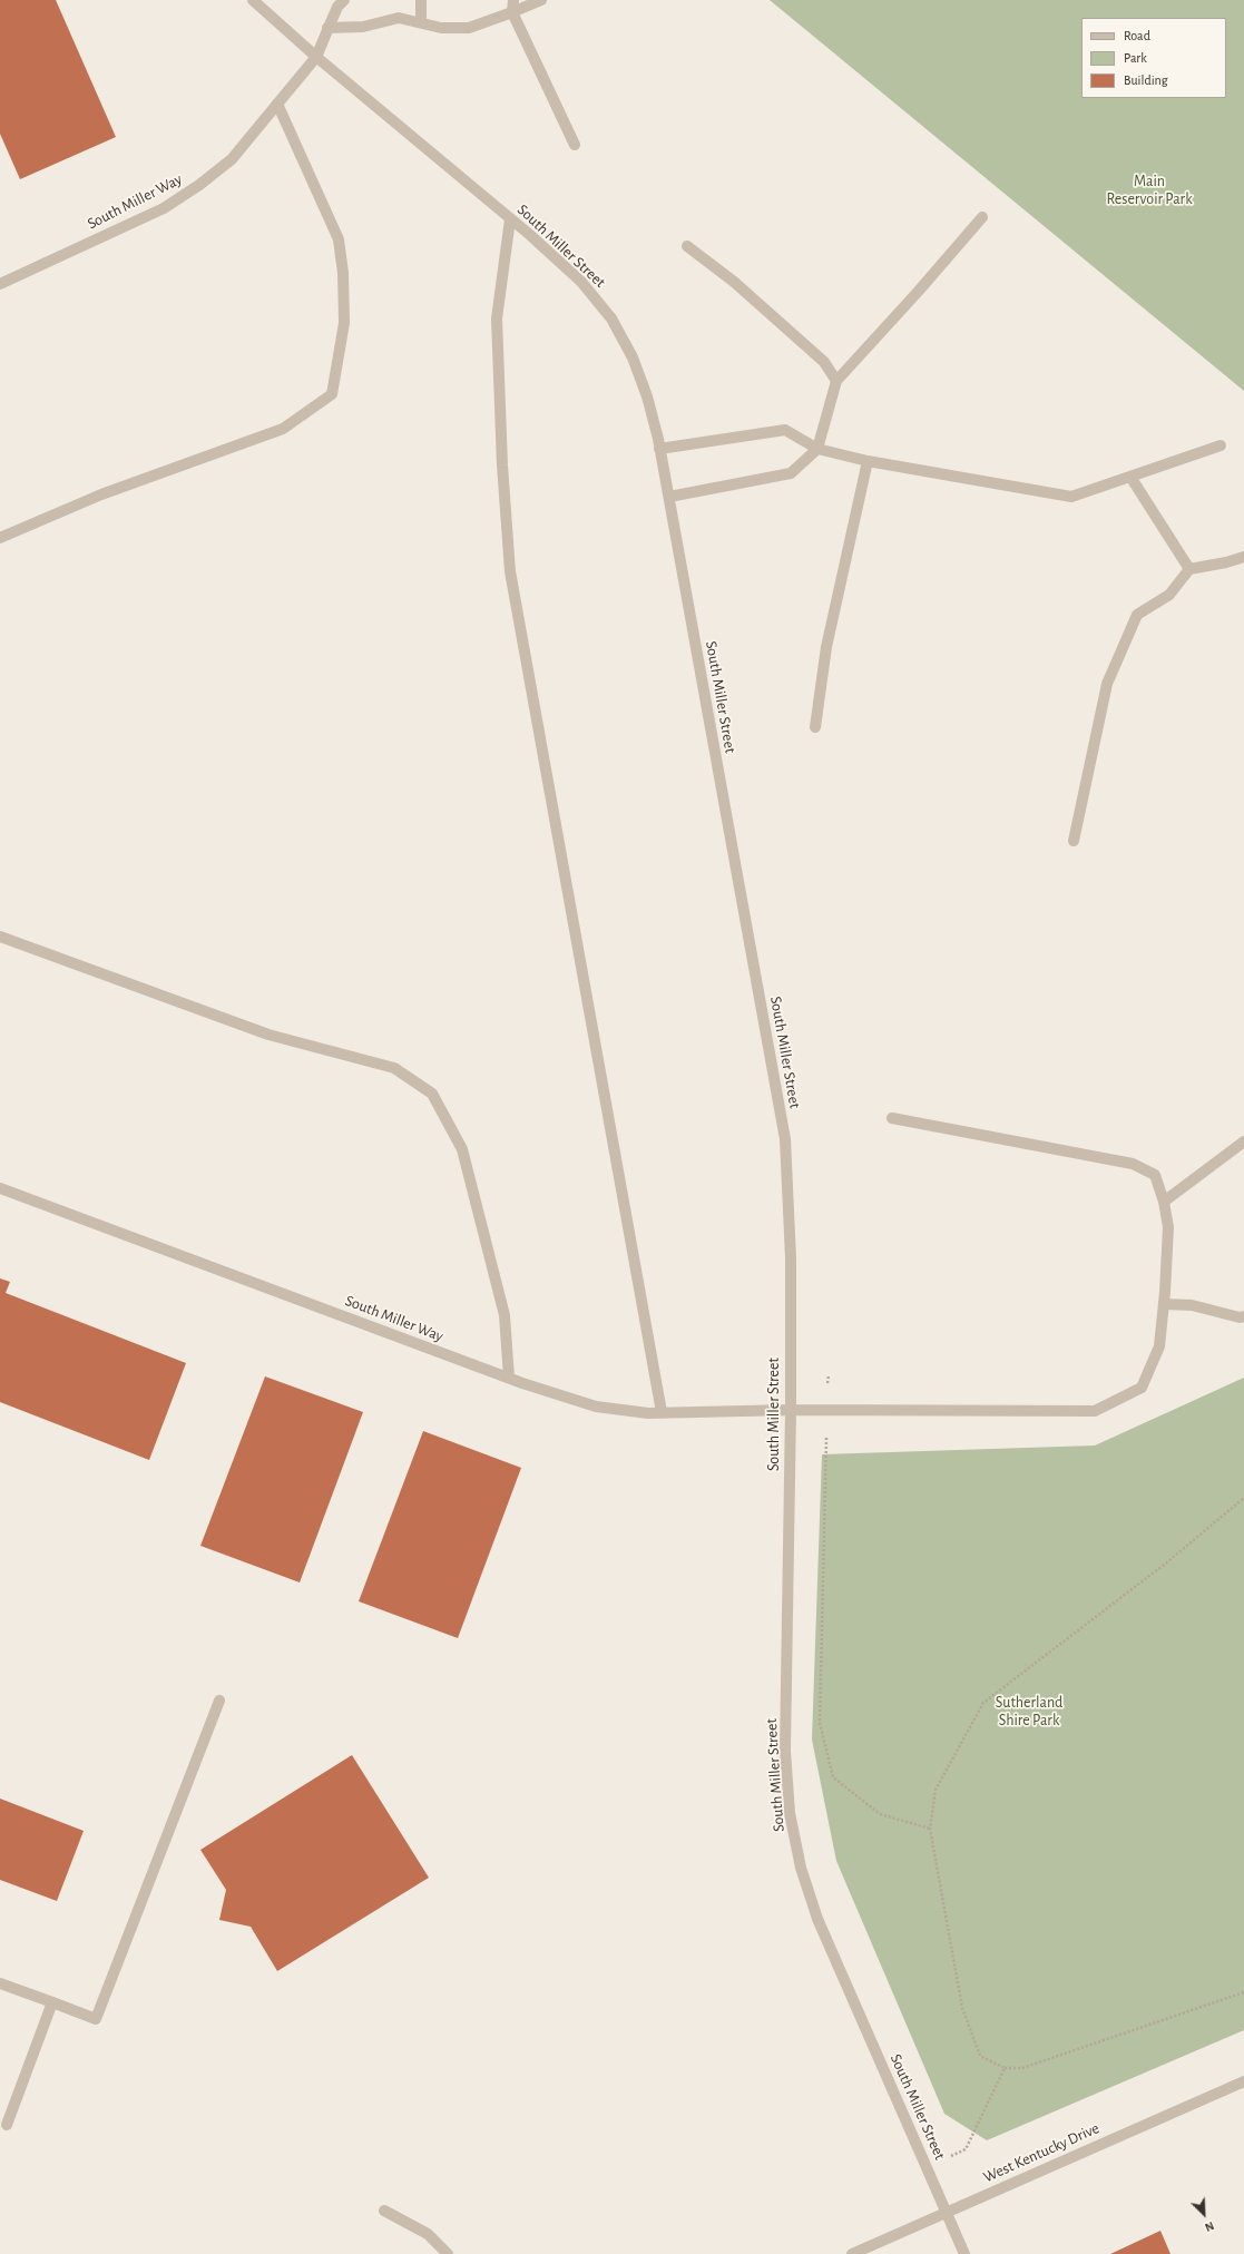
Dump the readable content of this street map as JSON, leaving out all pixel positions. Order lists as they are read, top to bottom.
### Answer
{
  "streets": {
    "street": ["South Miller Way", "South Miller Street", "West Kentucky Drive"]
  },
  "crossings": [
    ["South Miller Way", "South Miller Street"],
    ["South Miller Street", "West Kentucky Drive"]
  ],
  "parks": ["Main Reservoir Park", "Sutherland Shire Park"],
  "legend": ["Road", "Park", "Building"],
  "north": "bottom right"
}
